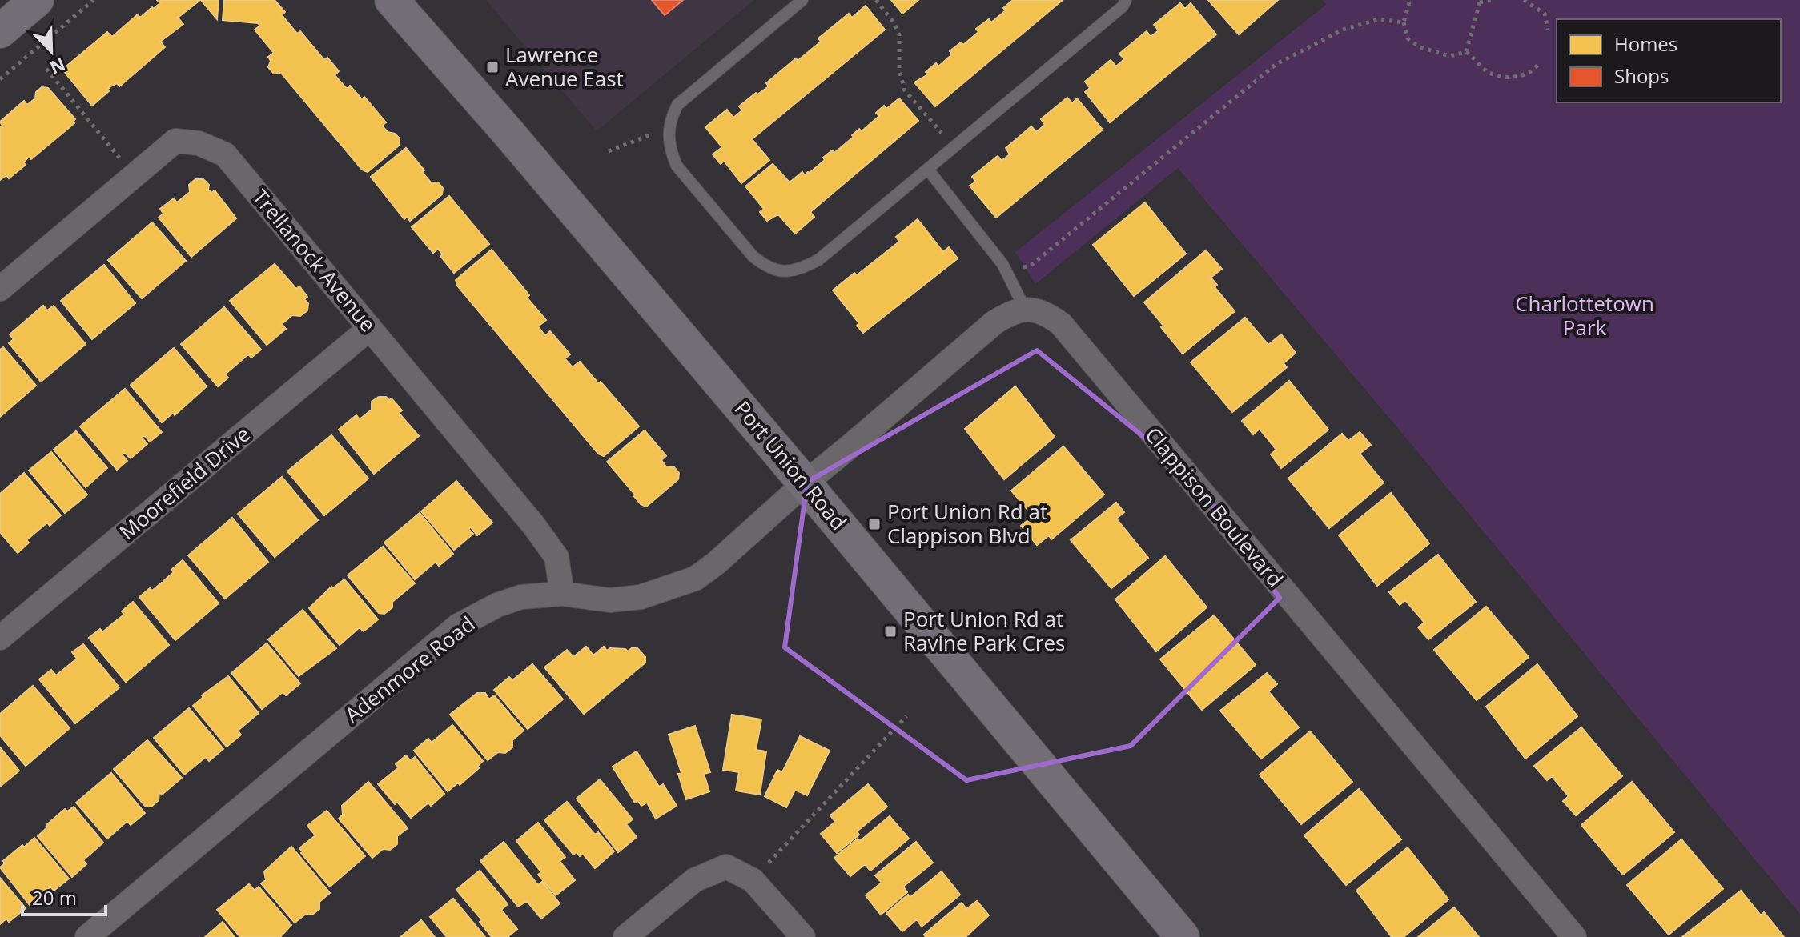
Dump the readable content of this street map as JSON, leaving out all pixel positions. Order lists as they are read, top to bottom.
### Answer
{
  "streets": {
    "main road": ["Port Union Road"],
    "street": [
      "Trellanock Avenue",
      "Moorefield Drive",
      "Clappison Boulevard",
      "Adenmore Road"
    ]
  },
  "crossings": [
    ["Trellanock Avenue", "Moorefield Drive"],
    ["Trellanock Avenue", "Adenmore Road"],
    ["Port Union Road", "Adenmore Road"]
  ],
  "parks": ["Charlottetown Park"],
  "places": {
    "transit": ["Lawrence Avenue East", "Port Union Rd at Clappison Blvd", "Port Union Rd at Ravine Park Cres"]
  },
  "legend": ["Homes", "Shops"],
  "scale_bar": "20 m",
  "north": "bottom right"
}
